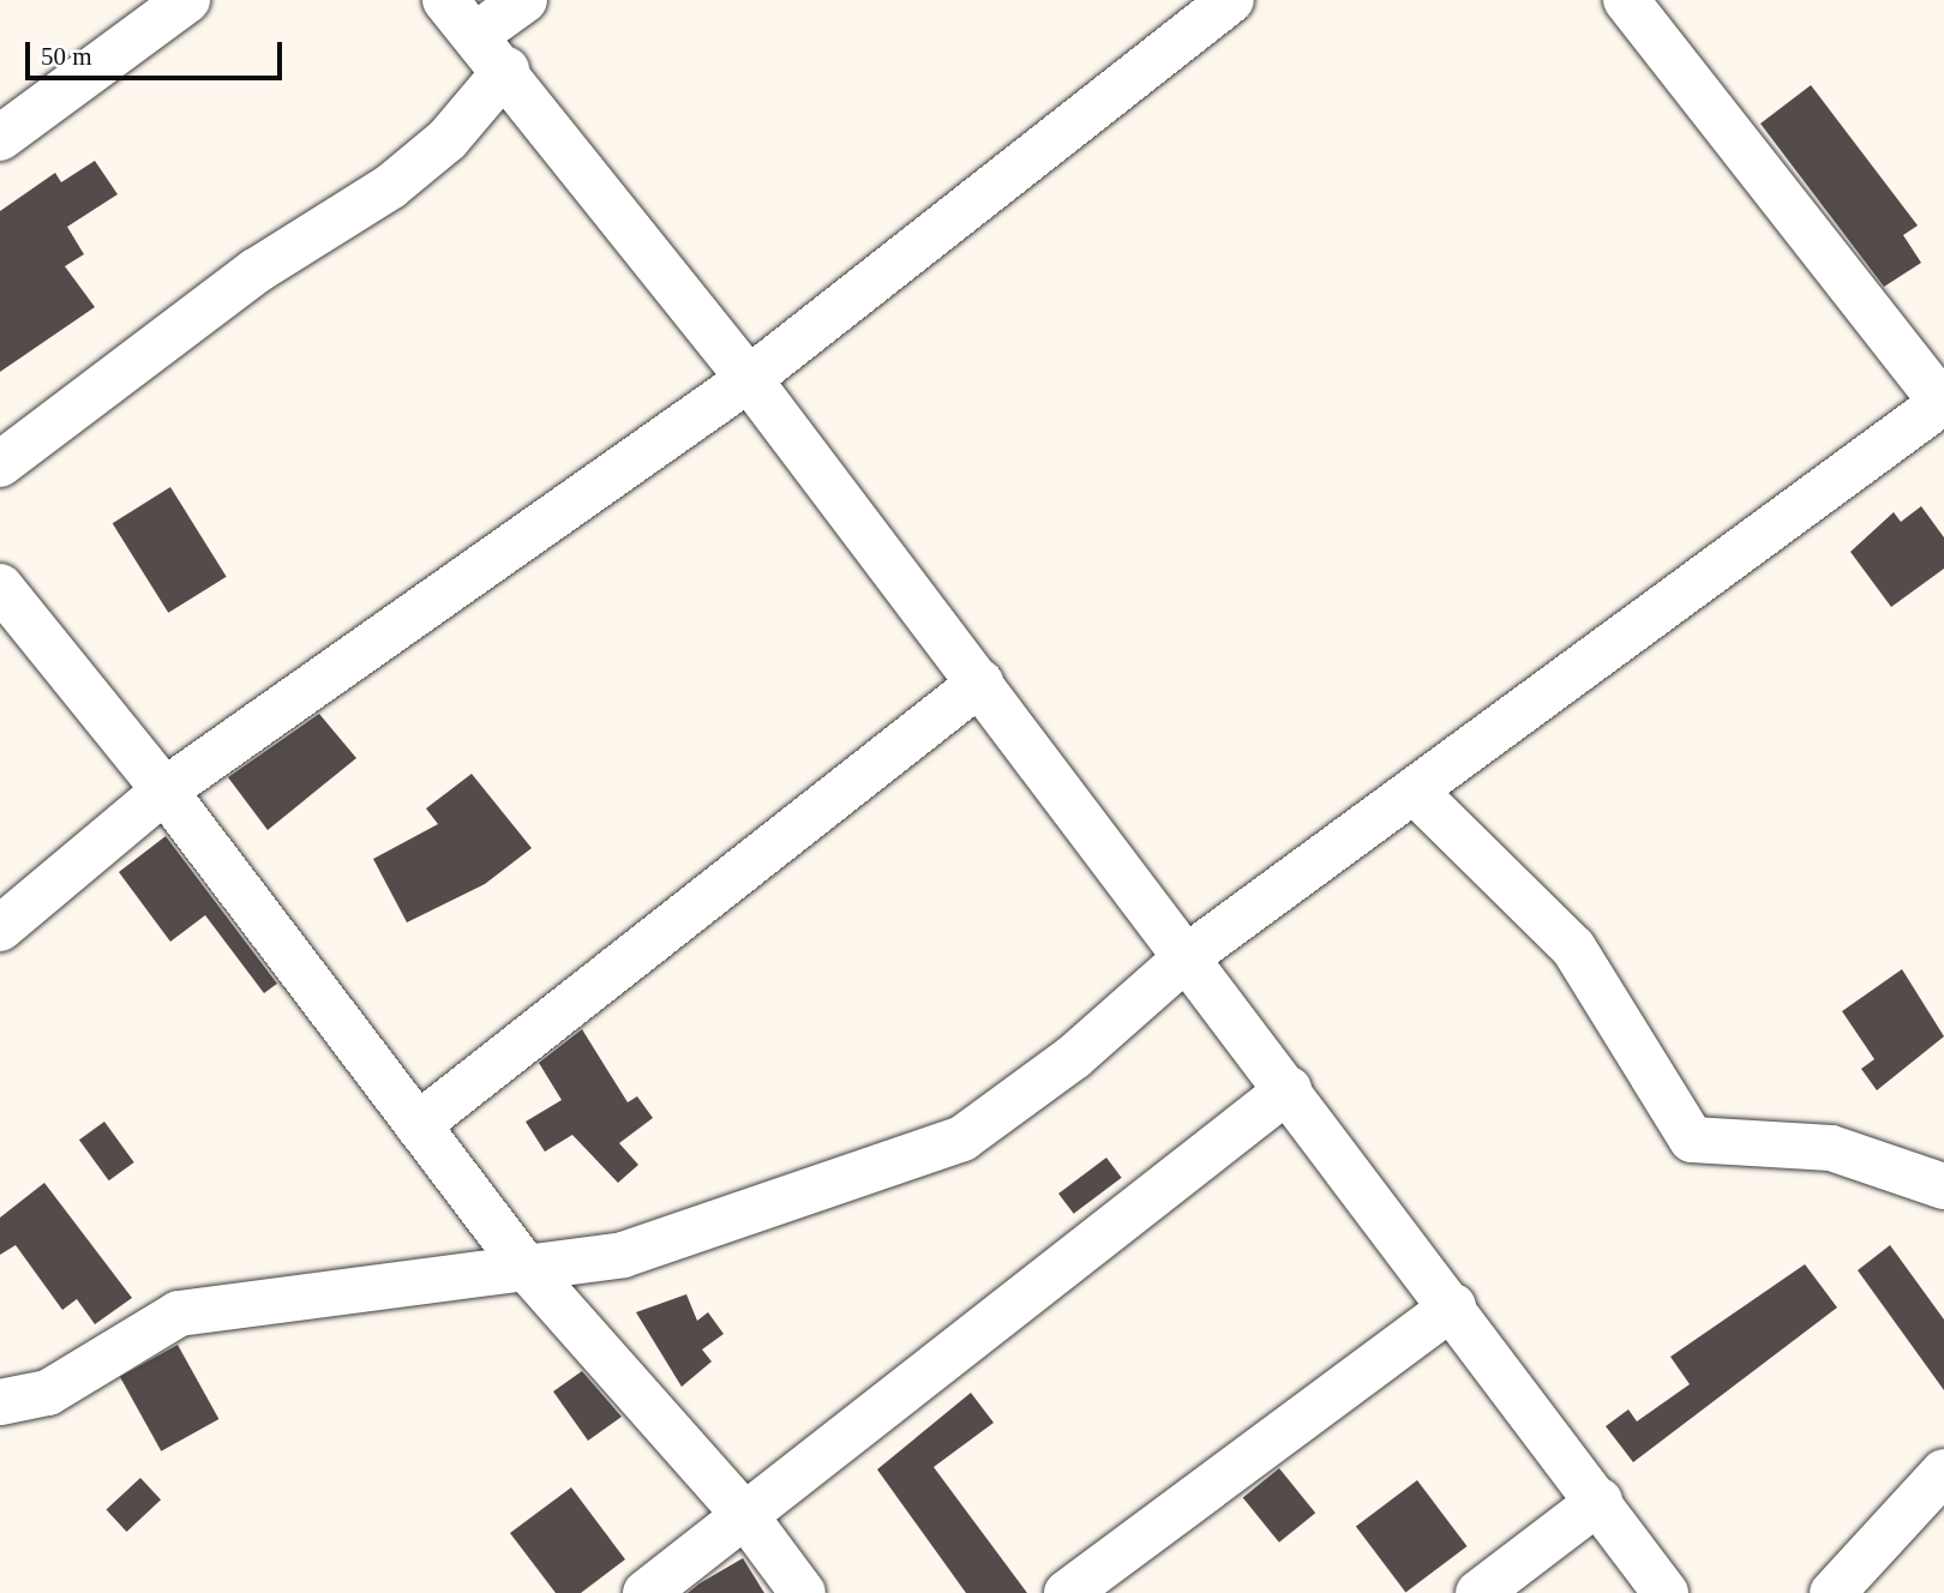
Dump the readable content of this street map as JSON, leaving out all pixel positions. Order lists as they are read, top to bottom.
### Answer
{
  "scale_bar": "50 m"
}
